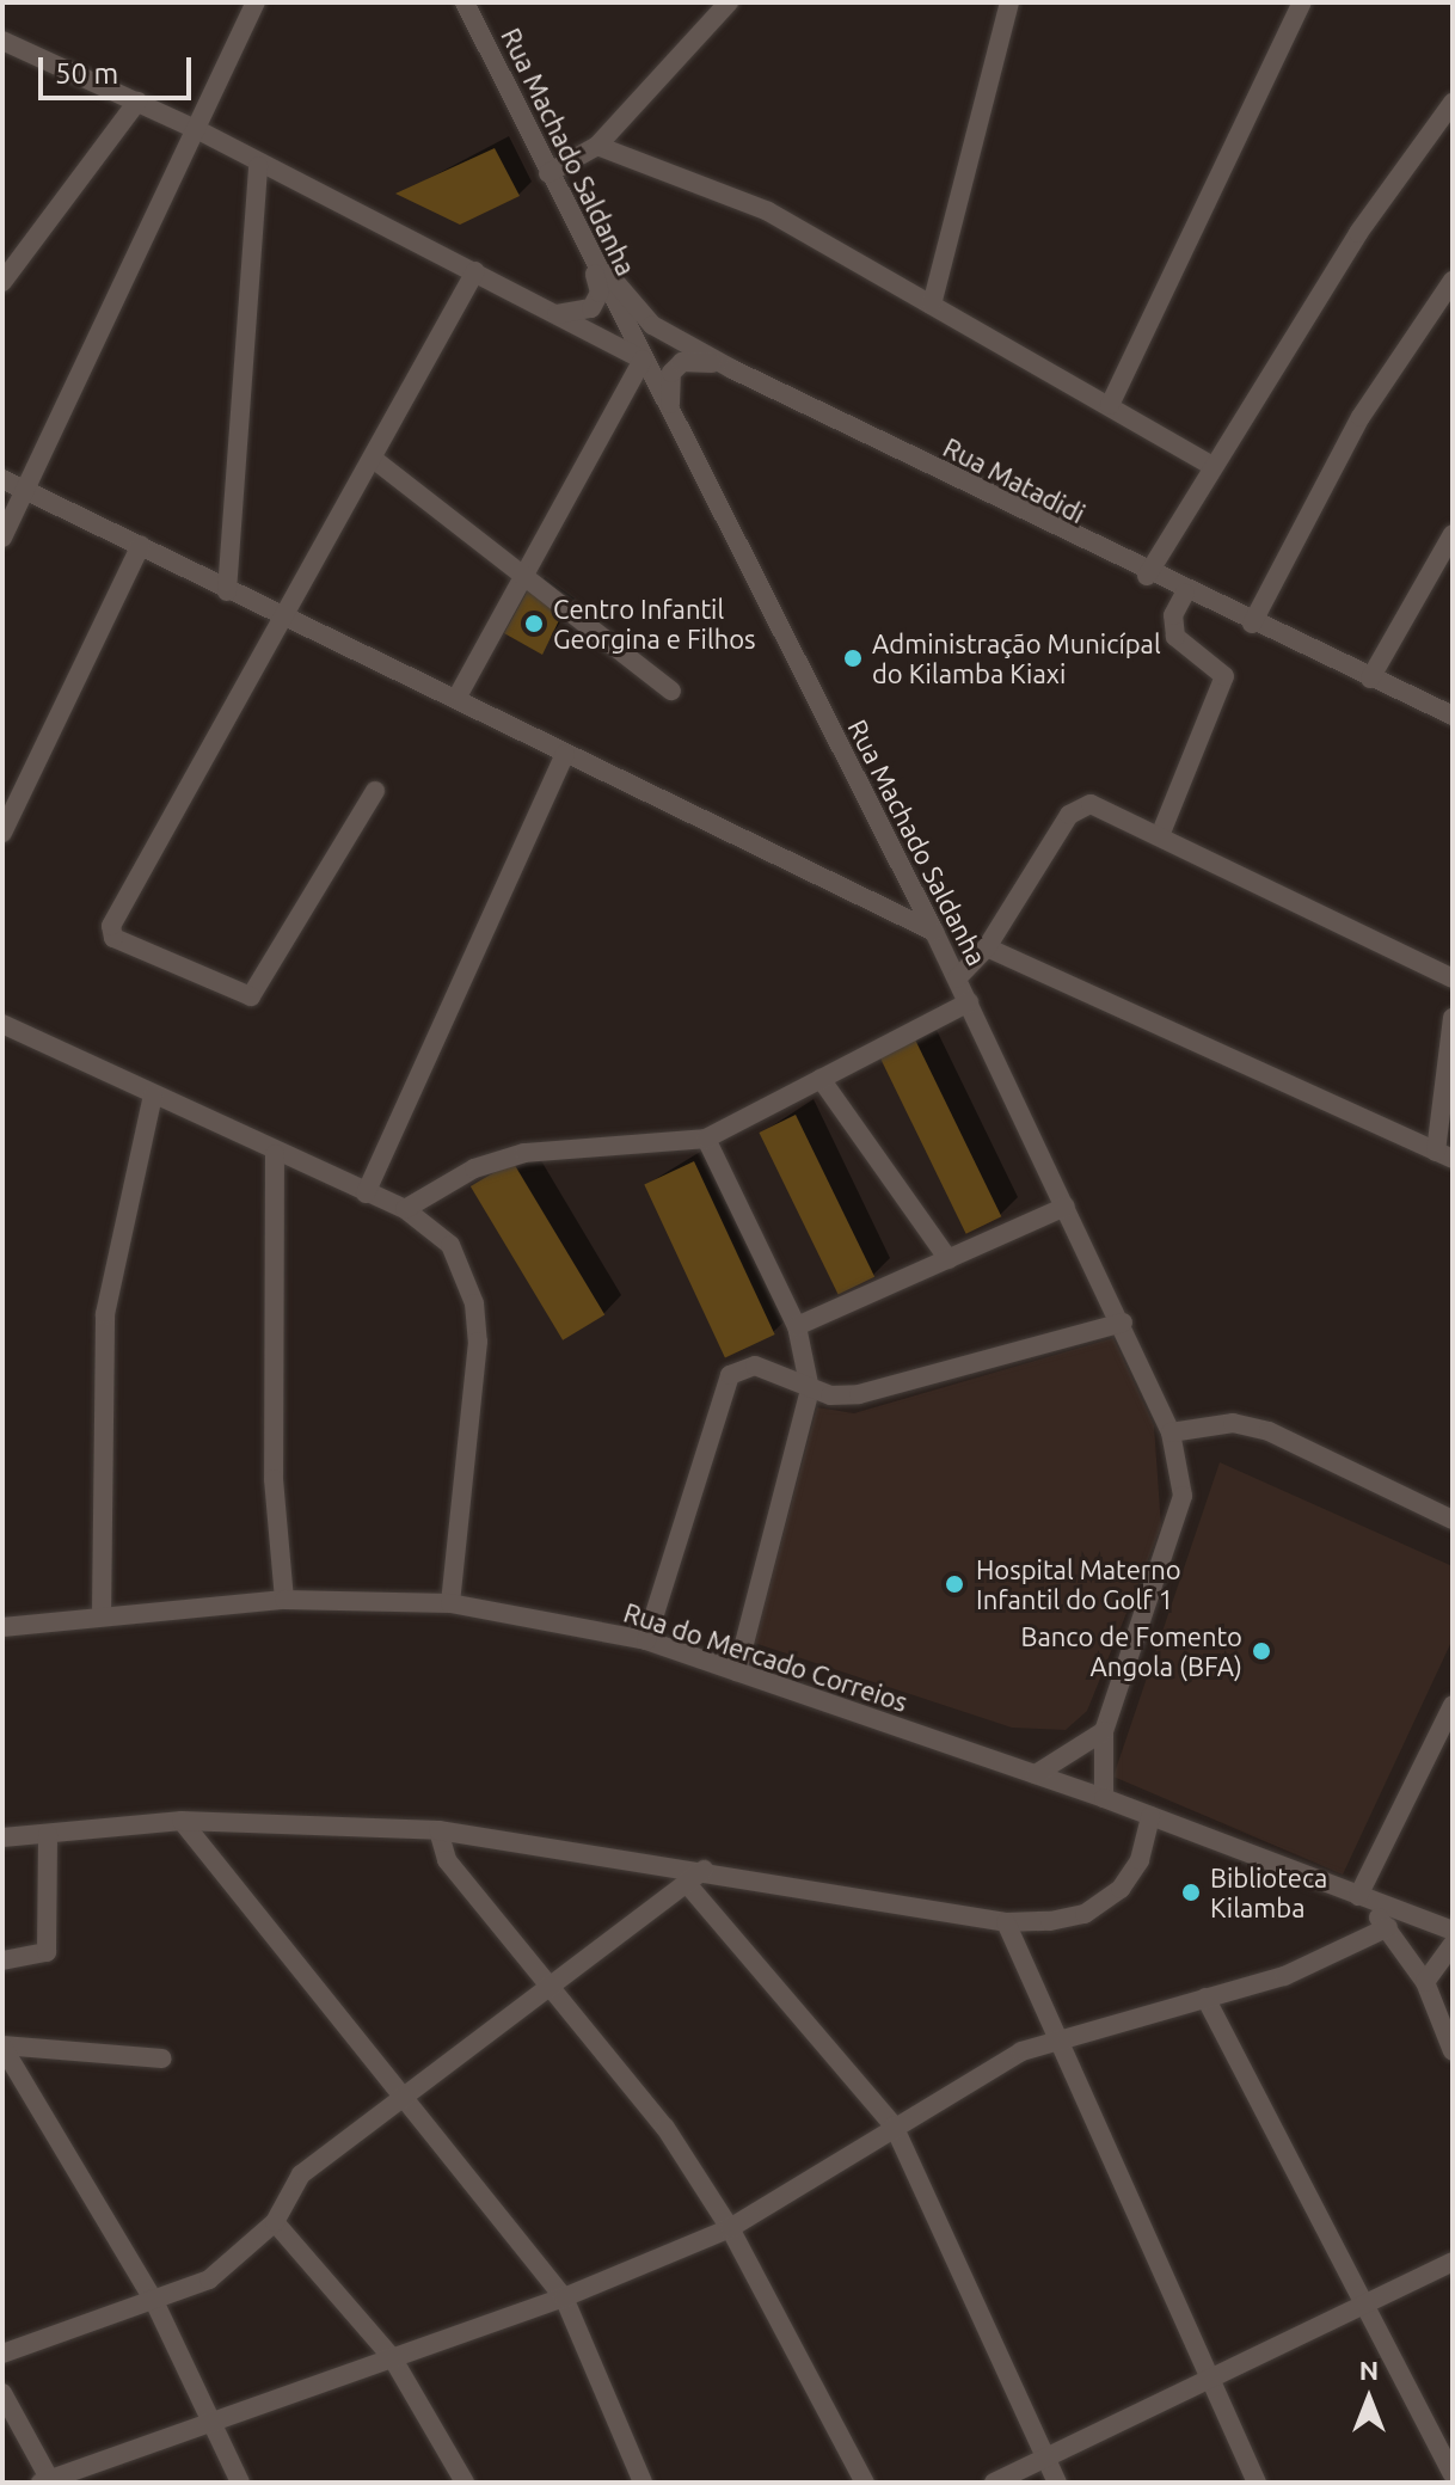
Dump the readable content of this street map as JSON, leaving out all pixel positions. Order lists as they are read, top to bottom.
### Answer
{
  "streets": {
    "street": ["Rua Machado Saldanha", "Rua Matadidi", "Rua do Mercado Correios"]
  },
  "crossings": [
    ["Rua Machado Saldanha", "Rua Matadidi"],
    ["Rua Machado Saldanha", "Rua do Mercado Correios"]
  ],
  "places": [
    "Centro Infantil Georgina e Filhos",
    "Administração Municípal do Kilamba Kiaxi",
    "Hospital Materno Infantil do Golf 1",
    "Banco de Fomento Angola (BFA)",
    "Biblioteca Kilamba"
  ],
  "scale_bar": "50 m",
  "north": "top"
}
